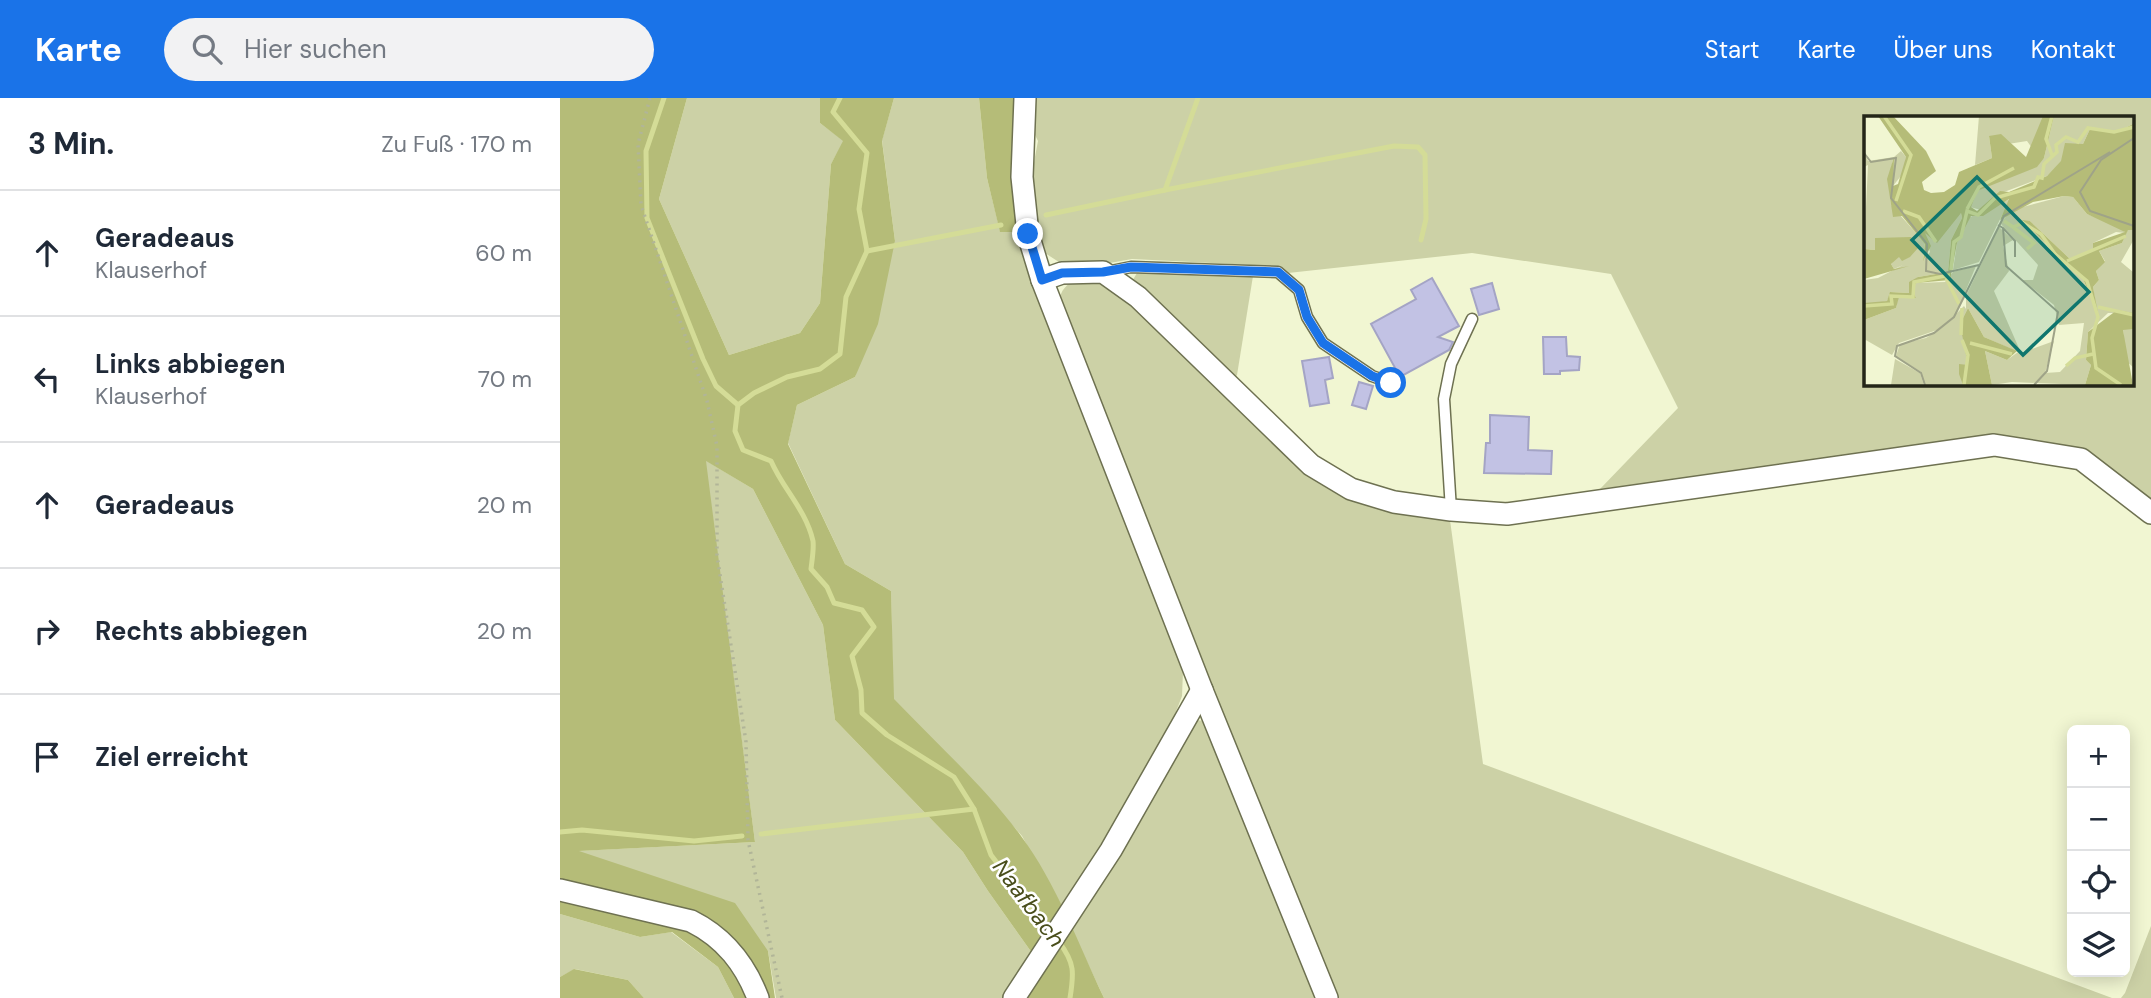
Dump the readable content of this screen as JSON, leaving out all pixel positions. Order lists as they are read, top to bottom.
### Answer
{
  "water": ["Naafbach"],
  "page": {
    "header": "Karte",
    "search": "Hier suchen",
    "nav": [
      "Start",
      "Karte",
      "Über uns",
      "Kontakt"
    ],
    "heading": ["3 Min.", "Zu Fuß · 170 m"],
    "list": [
      ["Geradeaus", "Klauserhof", "60 m"],
      ["Links abbiegen", "Klauserhof", "70 m"],
      ["Geradeaus", "20 m"],
      ["Rechts abbiegen", "20 m"],
      "Ziel erreicht"
    ],
    "map_buttons": ["+", "−"]
  }
}
